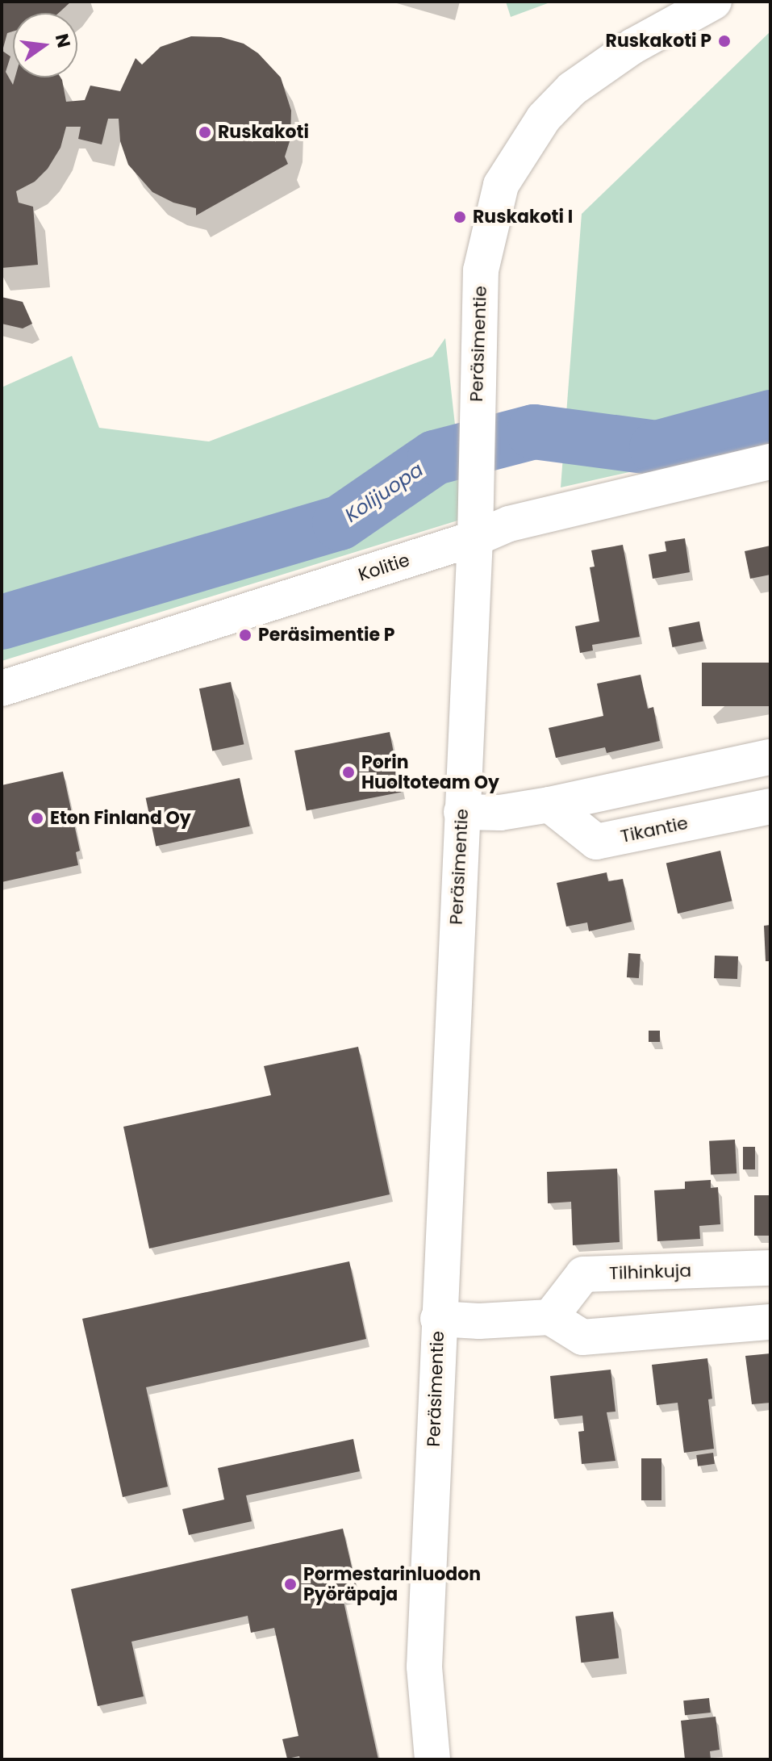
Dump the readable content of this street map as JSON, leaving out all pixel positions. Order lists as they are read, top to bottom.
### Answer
{
  "streets": {
    "street": [
      "Peräsimentie",
      "Kolitie",
      "Tikantie",
      "Tilhinkuja"
    ]
  },
  "crossings": [
    ["Peräsimentie", "Kolitie"]
  ],
  "water": ["Kolijuopa"],
  "places": [
    "Ruskakoti P",
    "Ruskakoti",
    "Ruskakoti I",
    "Peräsimentie P",
    "Porin Huoltoteam Oy",
    "Eton Finland Oy",
    "Pormestarinluodon Pyöräpaja"
  ],
  "north": "right"
}
